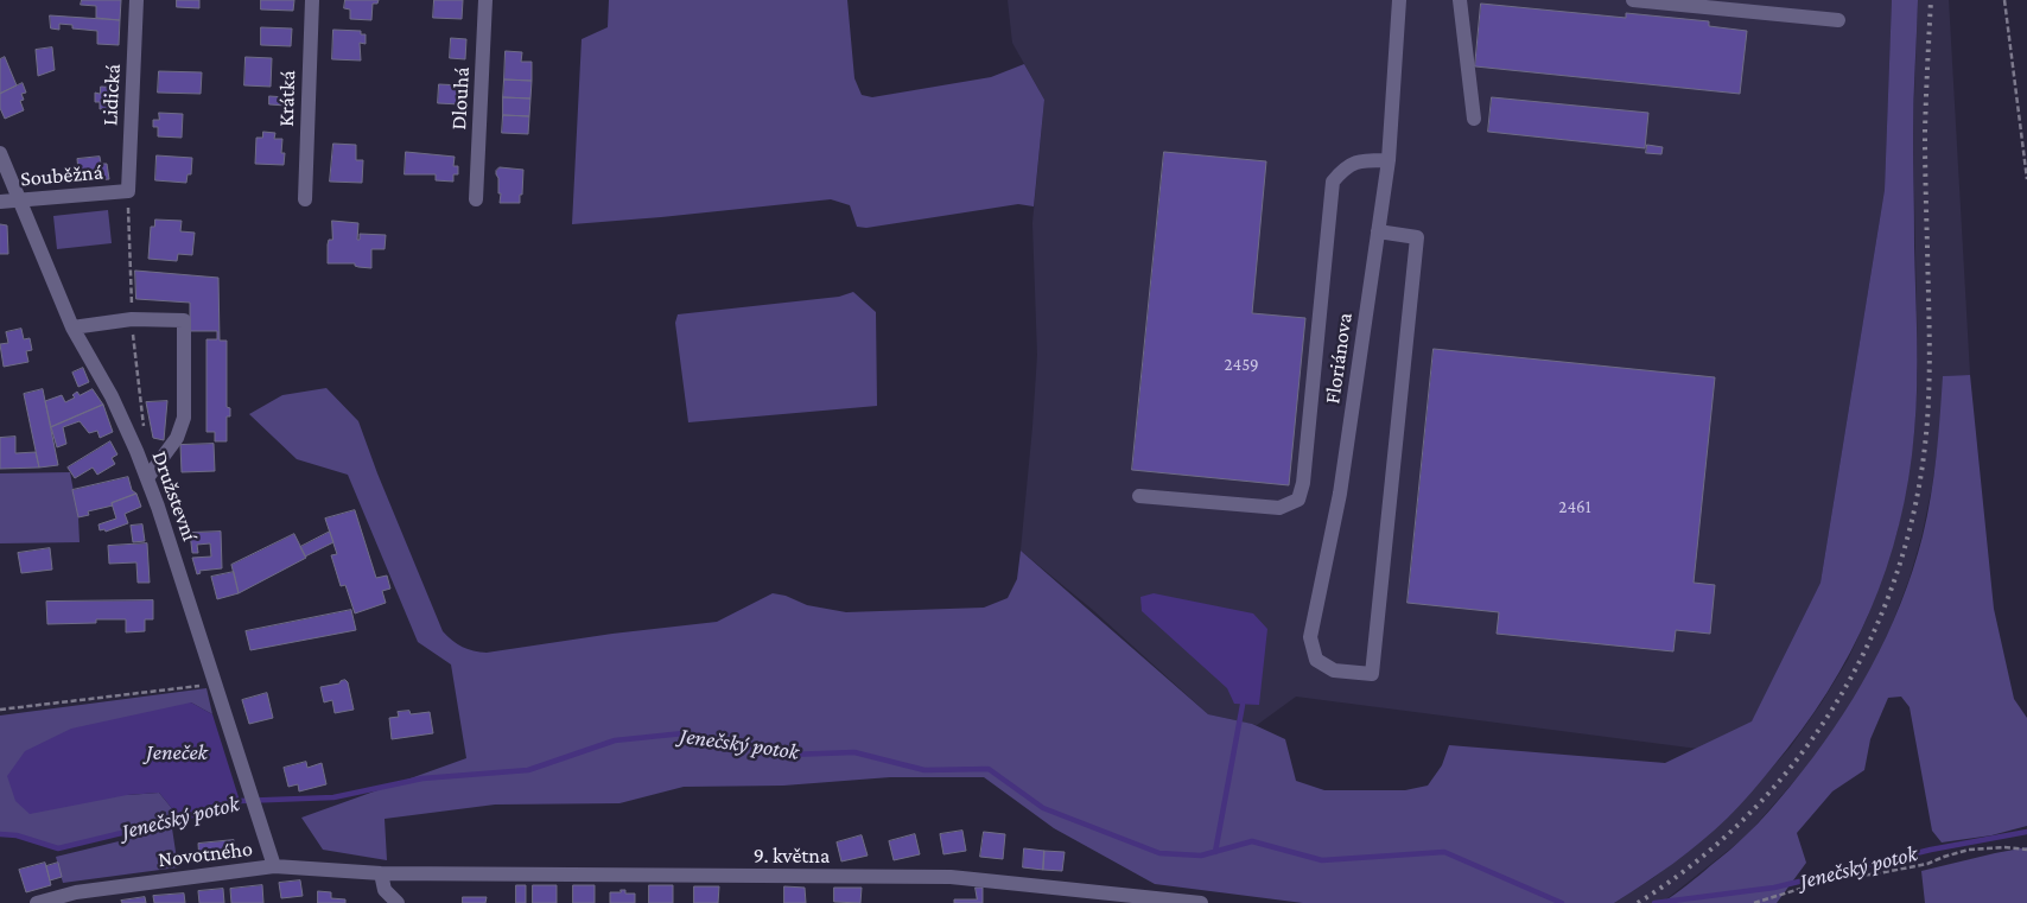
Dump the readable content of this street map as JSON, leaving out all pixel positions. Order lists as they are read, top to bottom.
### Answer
{
  "streets": {
    "street": [
      "Lidická",
      "Krátká",
      "Dlouhá",
      "Souběžná",
      "Floriánova",
      "Družstevní",
      "Novotného",
      "9. května"
    ]
  },
  "crossings": [
    ["Lidická", "Souběžná"],
    ["Souběžná", "Družstevní"],
    ["Družstevní", "Novotného"],
    ["Novotného", "9. května"]
  ],
  "water": ["Jenečský potok", "Jeneček"],
  "house_numbers": ["2459", "2461"]
}
